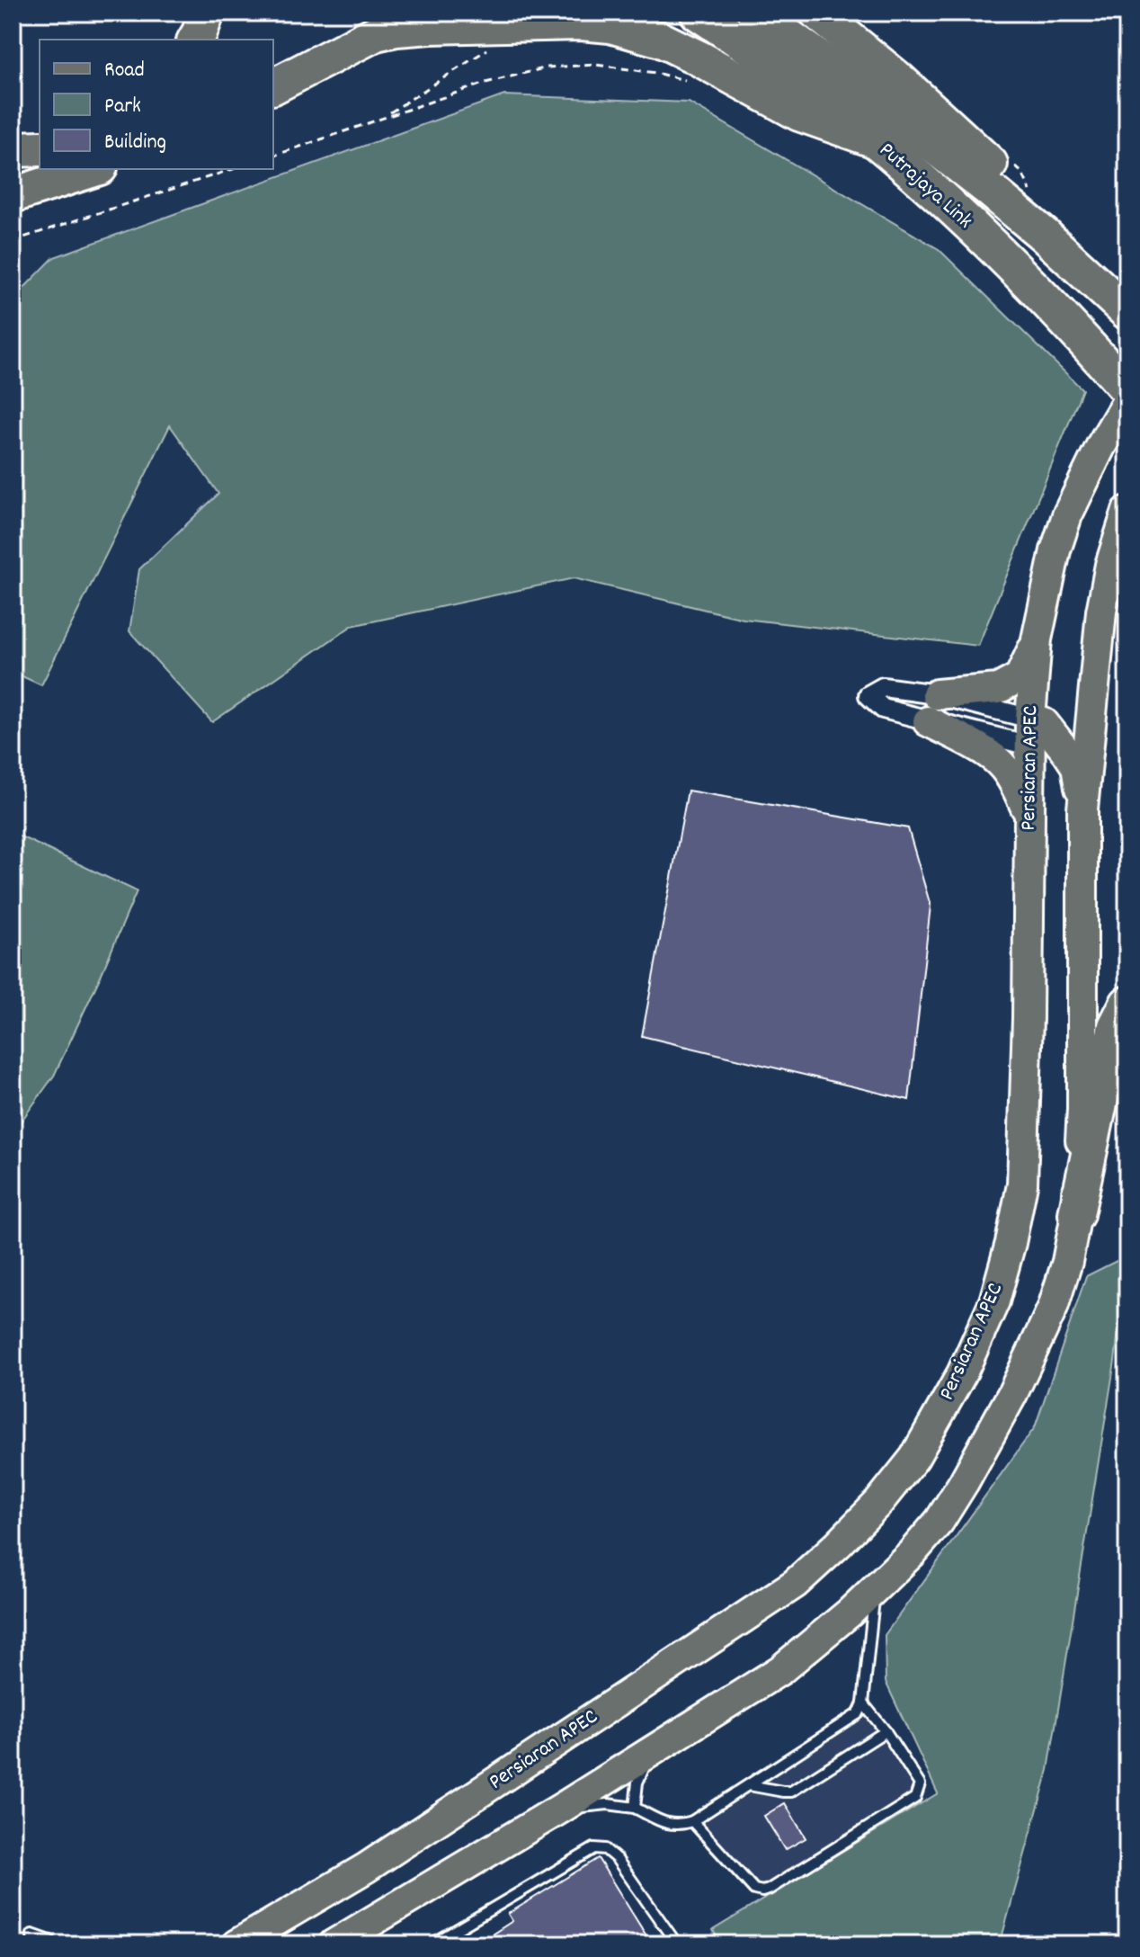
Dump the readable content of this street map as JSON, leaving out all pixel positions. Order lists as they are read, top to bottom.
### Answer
{
  "streets": {
    "highway": ["Putrajaya Link"],
    "main road": ["Persiaran APEC"]
  },
  "legend": ["Road", "Park", "Building"]
}
